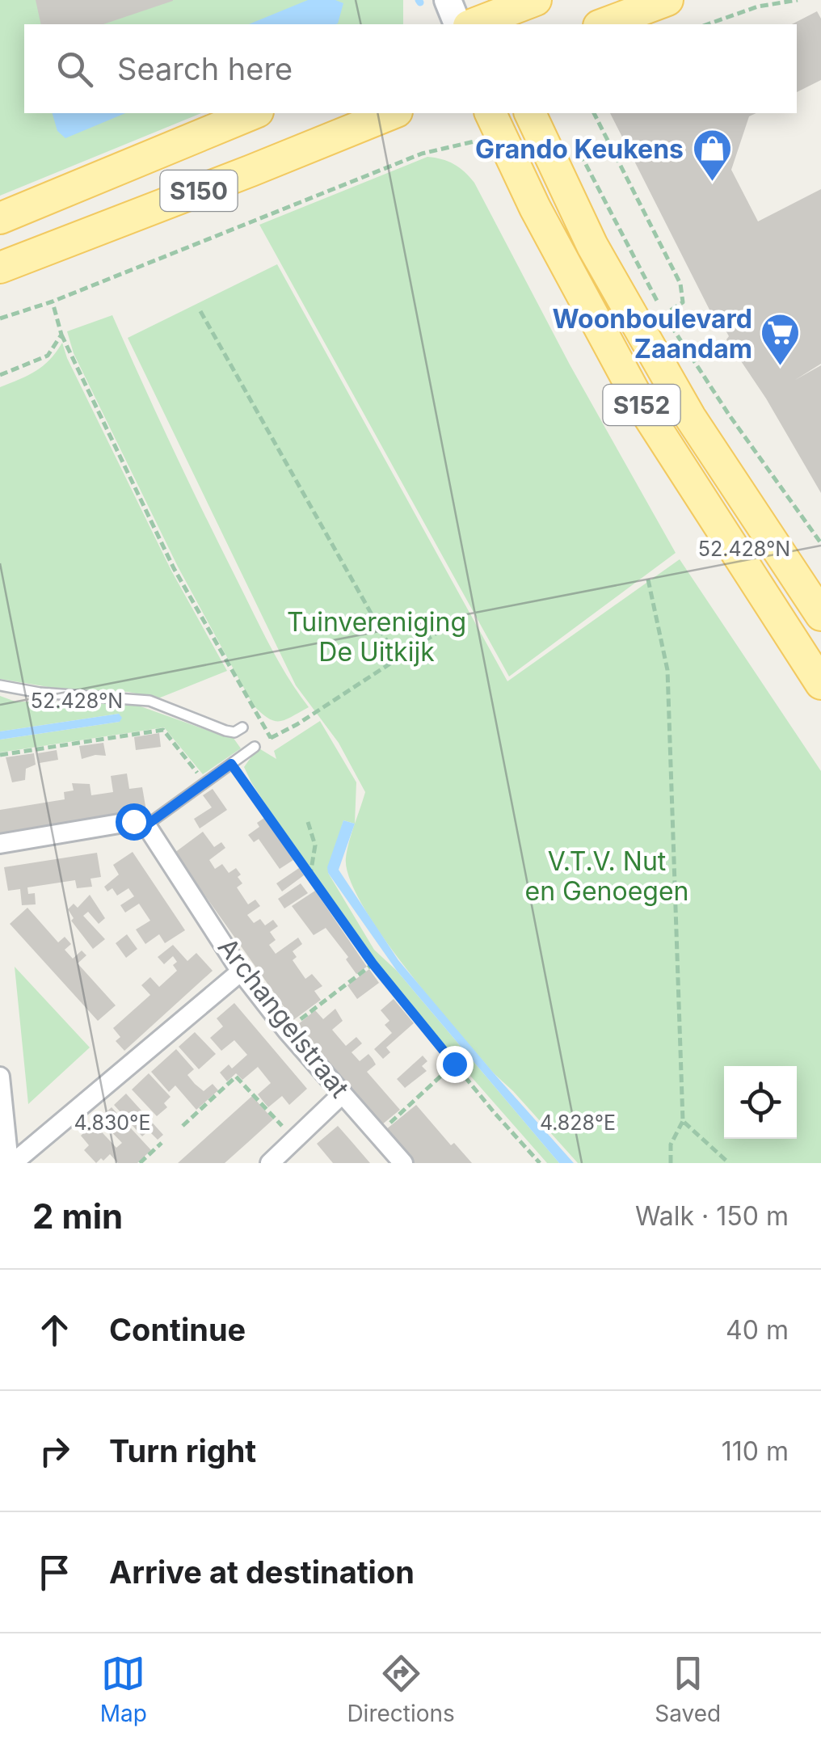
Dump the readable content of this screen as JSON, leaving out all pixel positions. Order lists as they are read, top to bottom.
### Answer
{
  "streets": {
    "main road": ["S150", "S152"],
    "street": ["Archangelstraat"]
  },
  "parks": ["Tuinvereniging De Uitkijk", "V.T.V. Nut en Genoegen"],
  "places": {
    "shop": ["Grando Keukens"],
    "supermarket": ["Woonboulevard Zaandam"]
  },
  "page": {
    "search": "Search here",
    "heading": ["2 min", "Walk · 150 m"],
    "list": [
      ["Continue", "40 m"],
      ["Turn right", "110 m"],
      "Arrive at destination"
    ],
    "nav": ["Map", "Directions", "Saved"]
  },
  "coordinates": ["52.428°N", "4.830°E", "4.828°E"]
}
